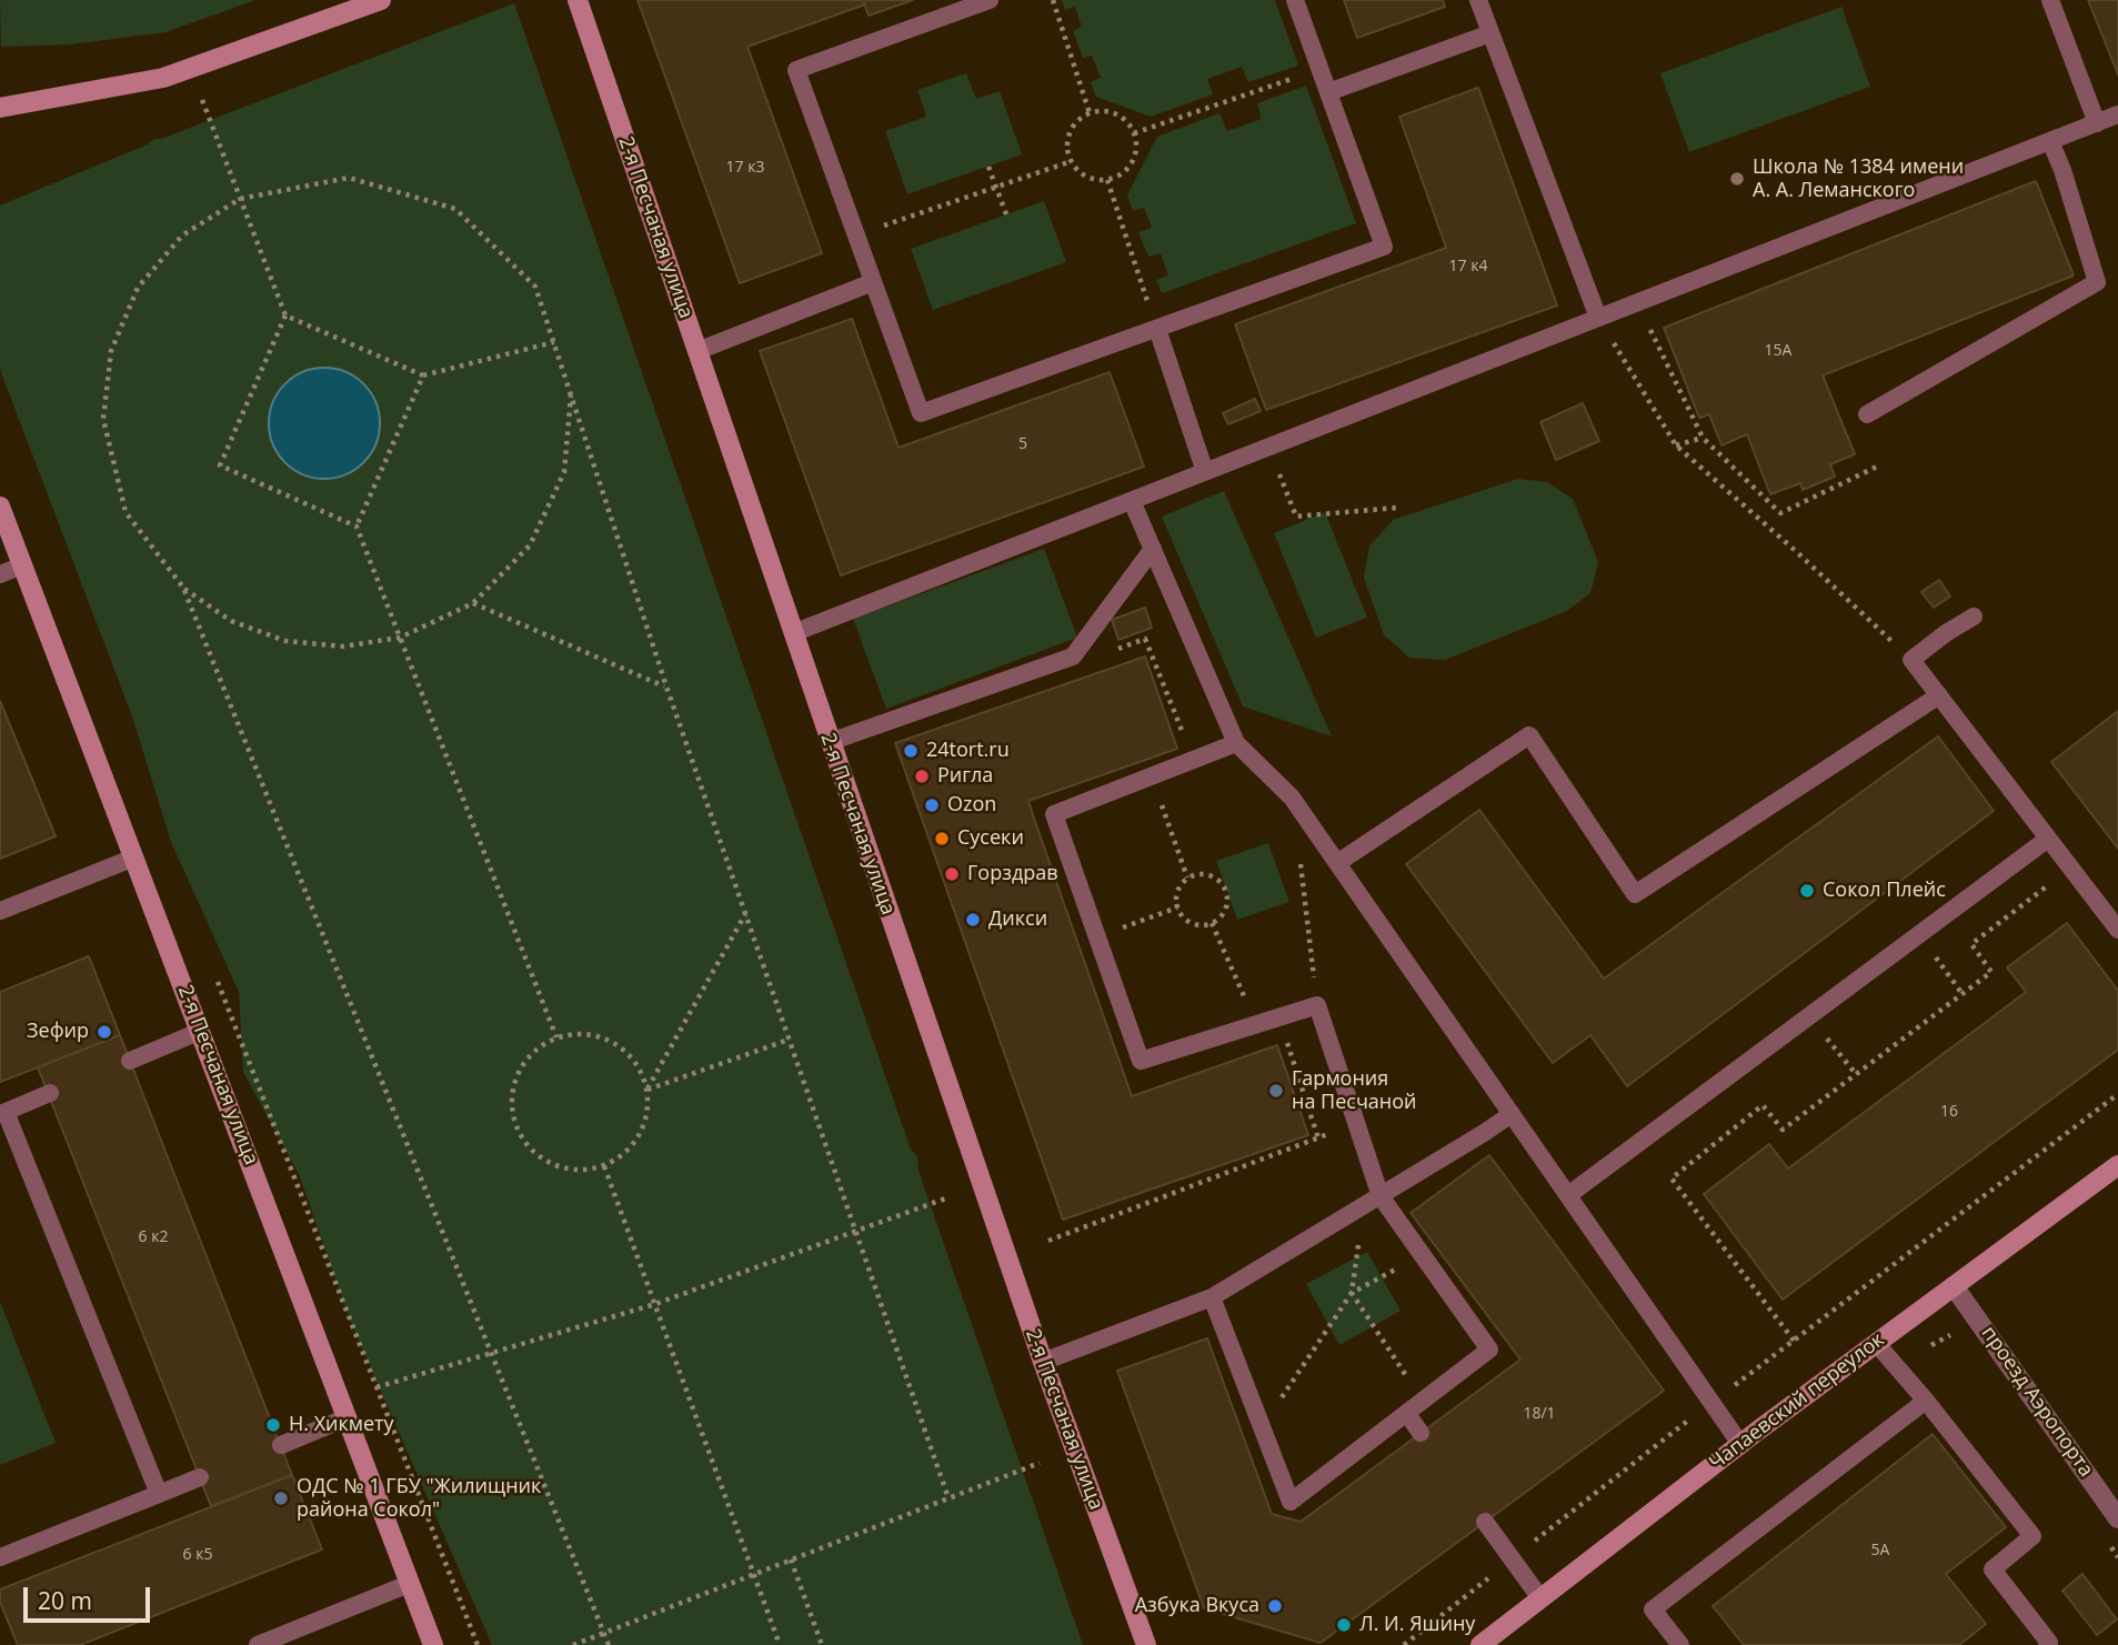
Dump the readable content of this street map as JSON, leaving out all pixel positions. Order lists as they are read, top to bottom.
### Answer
{
  "streets": {
    "street": ["2-я Песчаная улица", "Чапаевский переулок", "проезд Аэропорта"]
  },
  "crossings": [
    ["Чапаевский переулок", "проезд Аэропорта"]
  ],
  "places": [
    "Школа № 1384 имени А. А. Леманского",
    "24tort.ru",
    "Ригла",
    "Ozon",
    "Сусеки",
    "Горздрав",
    "Сокол Плейс",
    "Дикси",
    "Зефир",
    "Гармония на Песчаной",
    "Н. Хикмету",
    "ОДС № 1 ГБУ \"Жилищник района Сокол\"",
    "Азбука Вкуса",
    "Л. И. Яшину"
  ],
  "house_numbers": [
    "17 к3",
    "17 к4",
    "15А",
    "5",
    "16",
    "6 к2",
    "18/1",
    "5А",
    "6 к5"
  ],
  "scale_bar": "20 m"
}
